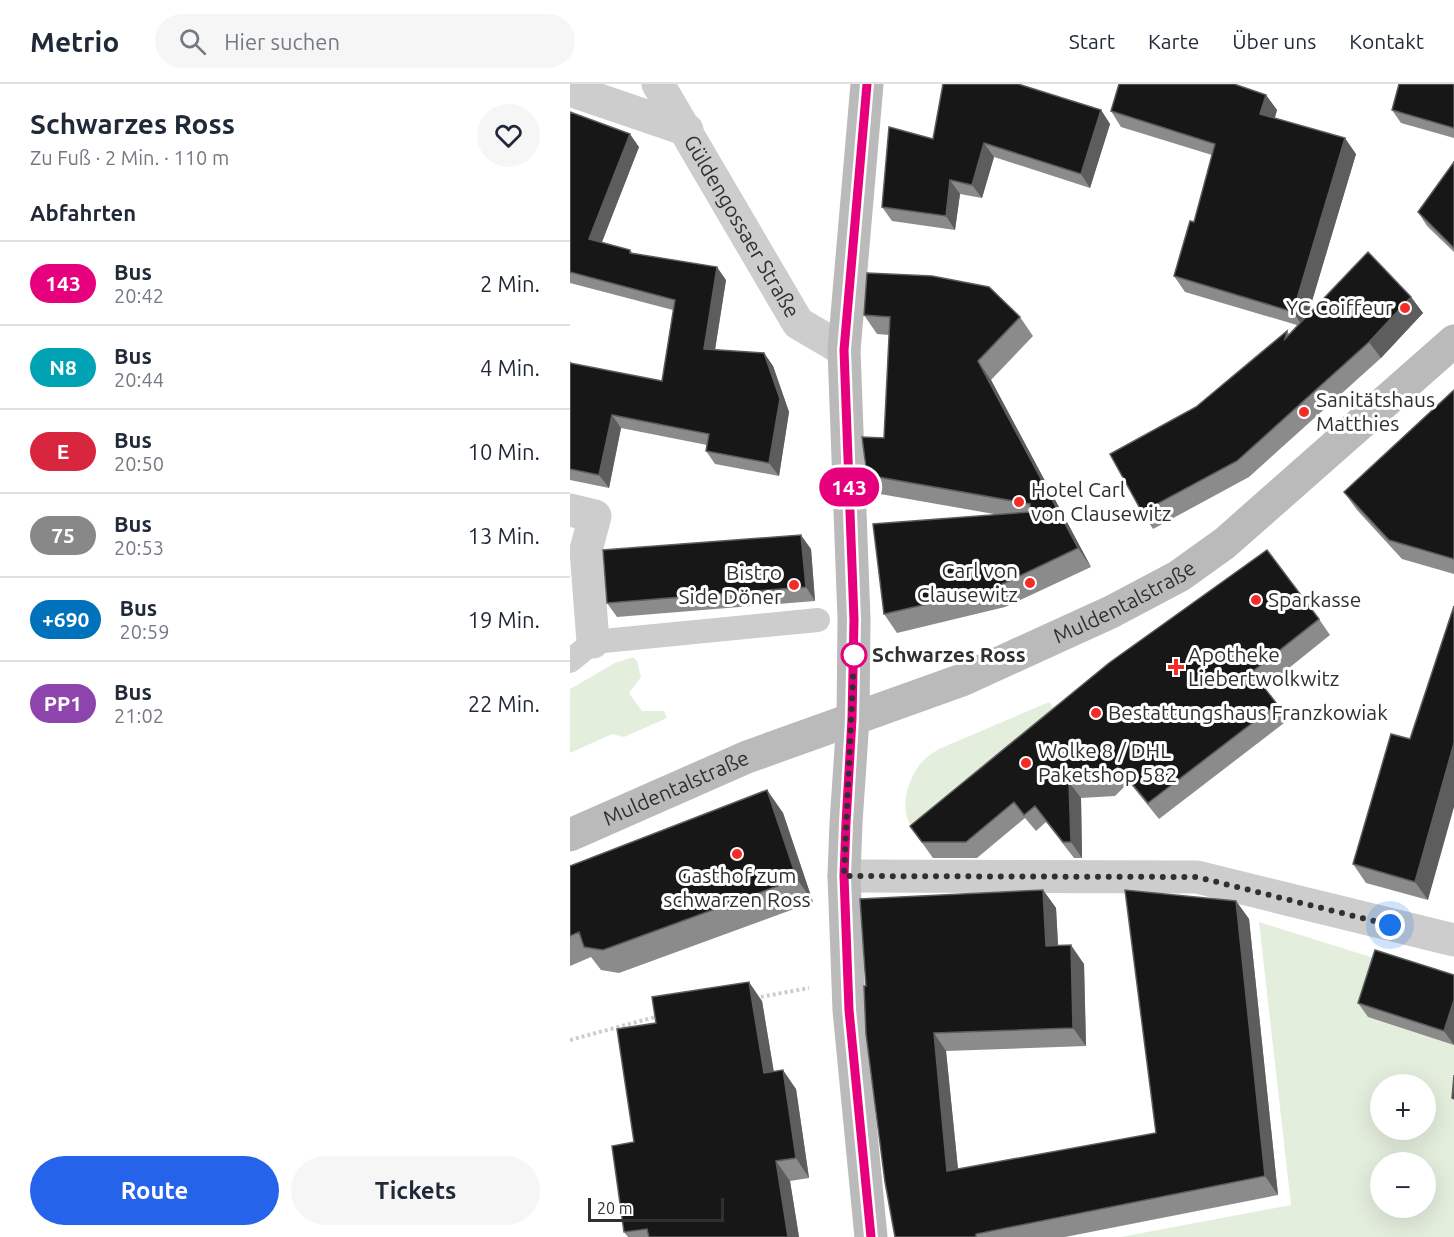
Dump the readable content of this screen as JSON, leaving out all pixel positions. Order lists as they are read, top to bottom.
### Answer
{
  "streets": {
    "main road": ["Muldentalstraße"],
    "street": ["Güldengossaer Straße"]
  },
  "places": {
    "other": [
      "YC Coiffeur",
      "Sanitätshaus Matthies",
      "Hotel Carl von Clausewitz",
      "Carl von Clausewitz",
      "Bistro Side Döner",
      "Sparkasse",
      "Schwarzes Ross",
      "Bestattungshaus Franzkowiak",
      "Wolke 8 / DHL Paketshop 582",
      "Gasthof zum schwarzen Ross"
    ],
    "health": ["Apotheke Liebertwolkwitz"]
  },
  "lines": ["bus line 143"],
  "scale_bar": "20 m",
  "page": {
    "header": "Metrio",
    "search": "Hier suchen",
    "nav": [
      "Start",
      "Karte",
      "Über uns",
      "Kontakt"
    ],
    "heading": [
      ["Schwarzes Ross", "Zu Fuß · 2 Min. · 110 m"],
      "Abfahrten"
    ],
    "on_map": "143",
    "list": [
      {
        "mark": "143",
        "name": "Bus",
        "note": "20:42",
        "value": "2 Min."
      },
      {
        "mark": "N8",
        "name": "Bus",
        "note": "20:44",
        "value": "4 Min."
      },
      {
        "mark": "E",
        "name": "Bus",
        "note": "20:50",
        "value": "10 Min."
      },
      {
        "mark": "75",
        "name": "Bus",
        "note": "20:53",
        "value": "13 Min."
      },
      {
        "mark": "+690",
        "name": "Bus",
        "note": "20:59",
        "value": "19 Min."
      },
      {
        "mark": "PP1",
        "name": "Bus",
        "note": "21:02",
        "value": "22 Min."
      }
    ],
    "map_buttons": ["+", "−"],
    "buttons": ["Route", "Tickets"],
    "scale": "20 m"
  }
}
